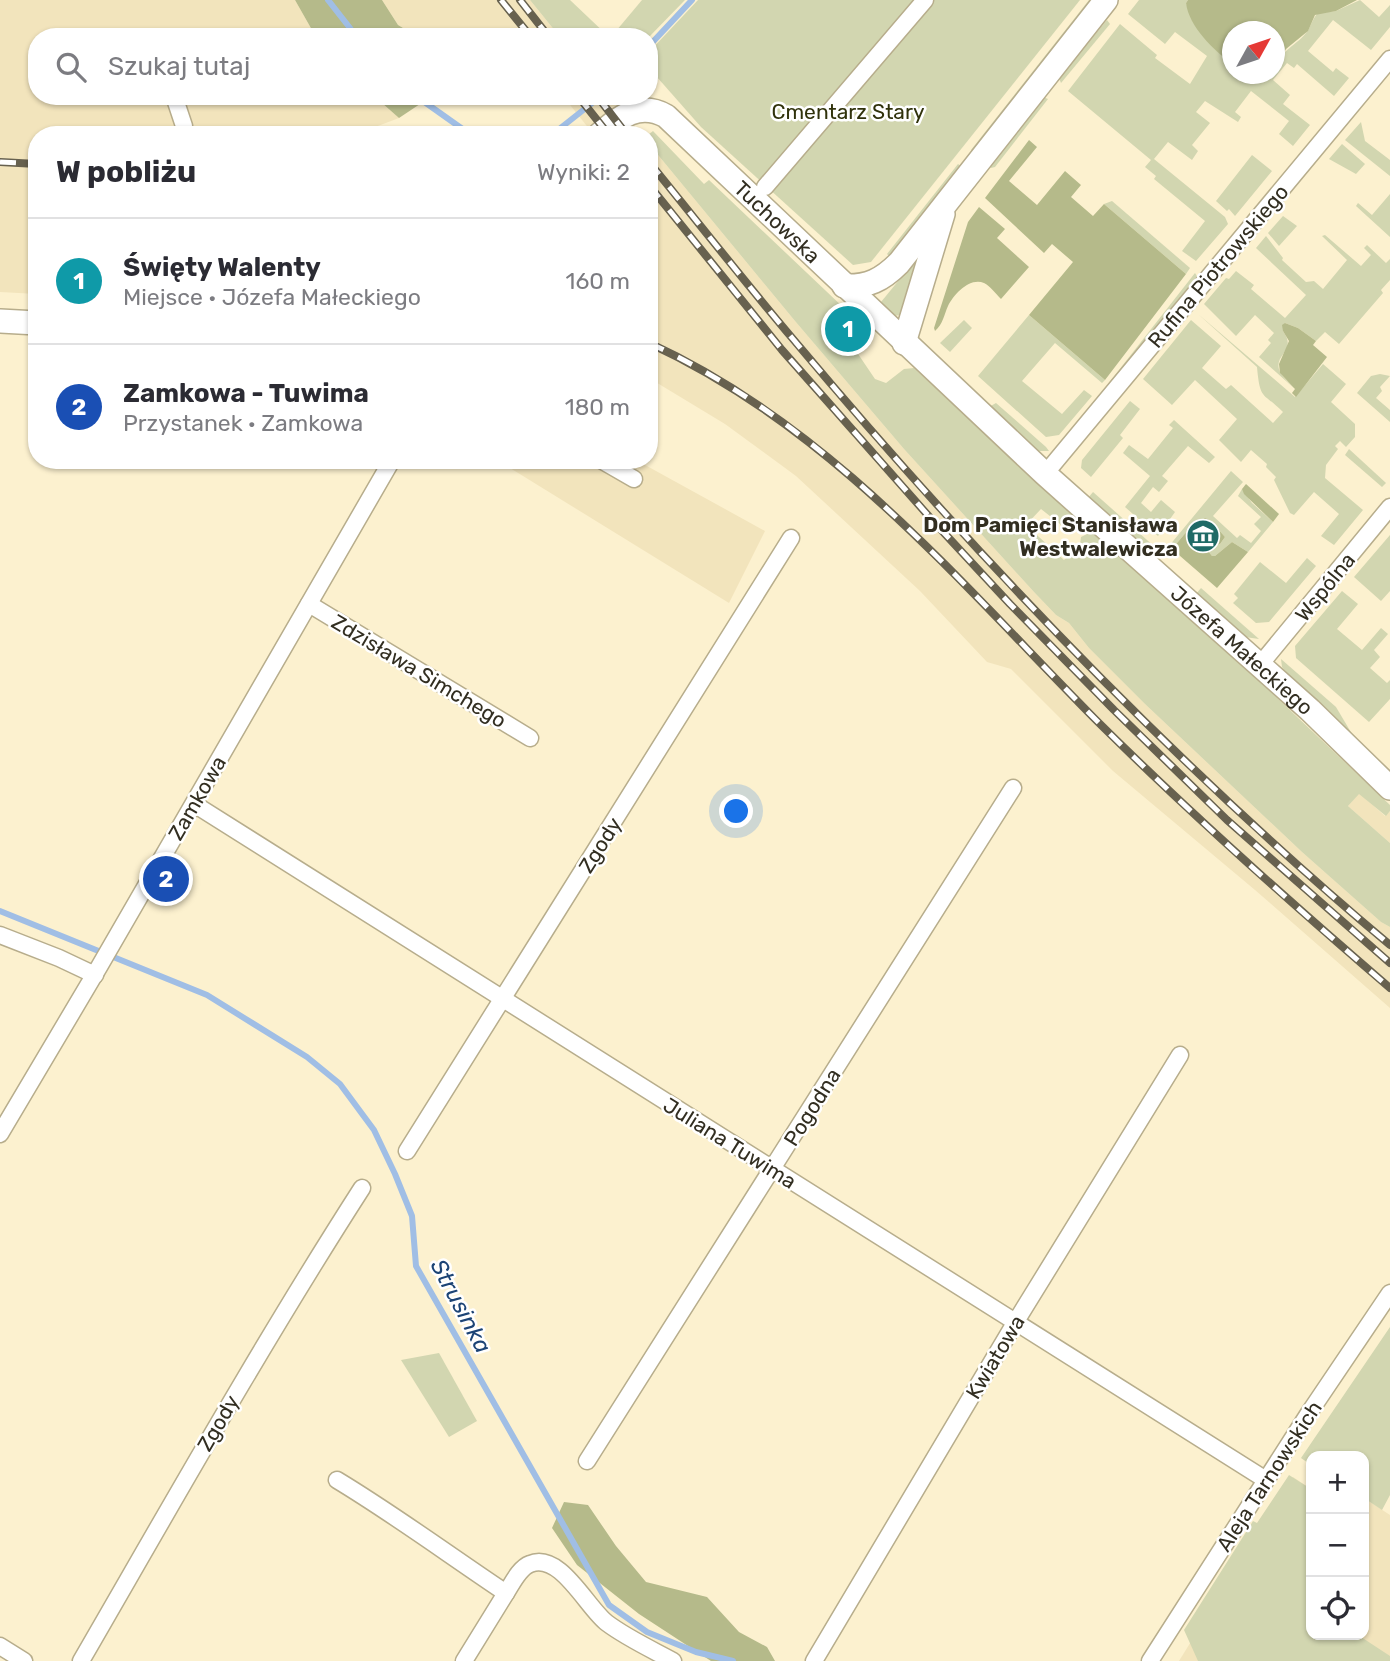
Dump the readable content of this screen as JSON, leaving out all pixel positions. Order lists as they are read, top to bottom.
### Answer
{
  "streets": {
    "street": [
      "Tuchowska",
      "Rufina Piotrowskiego",
      "Wspólna",
      "Józefa Małeckiego",
      "Zdzisława Simchego",
      "Zamkowa",
      "Zgody",
      "Pogodna",
      "Juliana Tuwima",
      "Kwiatowa",
      "Aleja Tarnowskich"
    ]
  },
  "crossings": [
    ["Tuchowska", "Józefa Małeckiego"],
    ["Rufina Piotrowskiego", "Józefa Małeckiego"],
    ["Wspólna", "Józefa Małeckiego"],
    ["Zdzisława Simchego", "Zamkowa"],
    ["Zamkowa", "Juliana Tuwima"],
    ["Zgody", "Juliana Tuwima"],
    ["Pogodna", "Juliana Tuwima"],
    ["Juliana Tuwima", "Kwiatowa"],
    ["Juliana Tuwima", "Aleja Tarnowskich"]
  ],
  "water": ["Strusinka"],
  "parks": ["Cmentarz Stary"],
  "places": {
    "museum": ["Dom Pamięci Stanisława Westwalewicza"]
  },
  "north": "top right",
  "page": {
    "search": "Szukaj tutaj",
    "heading": ["W pobliżu", "Wyniki: 2"],
    "list": [
      {
        "mark": "1",
        "name": "Święty Walenty",
        "note": "Miejsce · Józefa Małeckiego",
        "value": "160 m"
      },
      {
        "mark": "2",
        "name": "Zamkowa - Tuwima",
        "note": "Przystanek · Zamkowa",
        "value": "180 m"
      }
    ],
    "pins": ["1", "2"],
    "map_buttons": ["+", "−"]
  }
}
